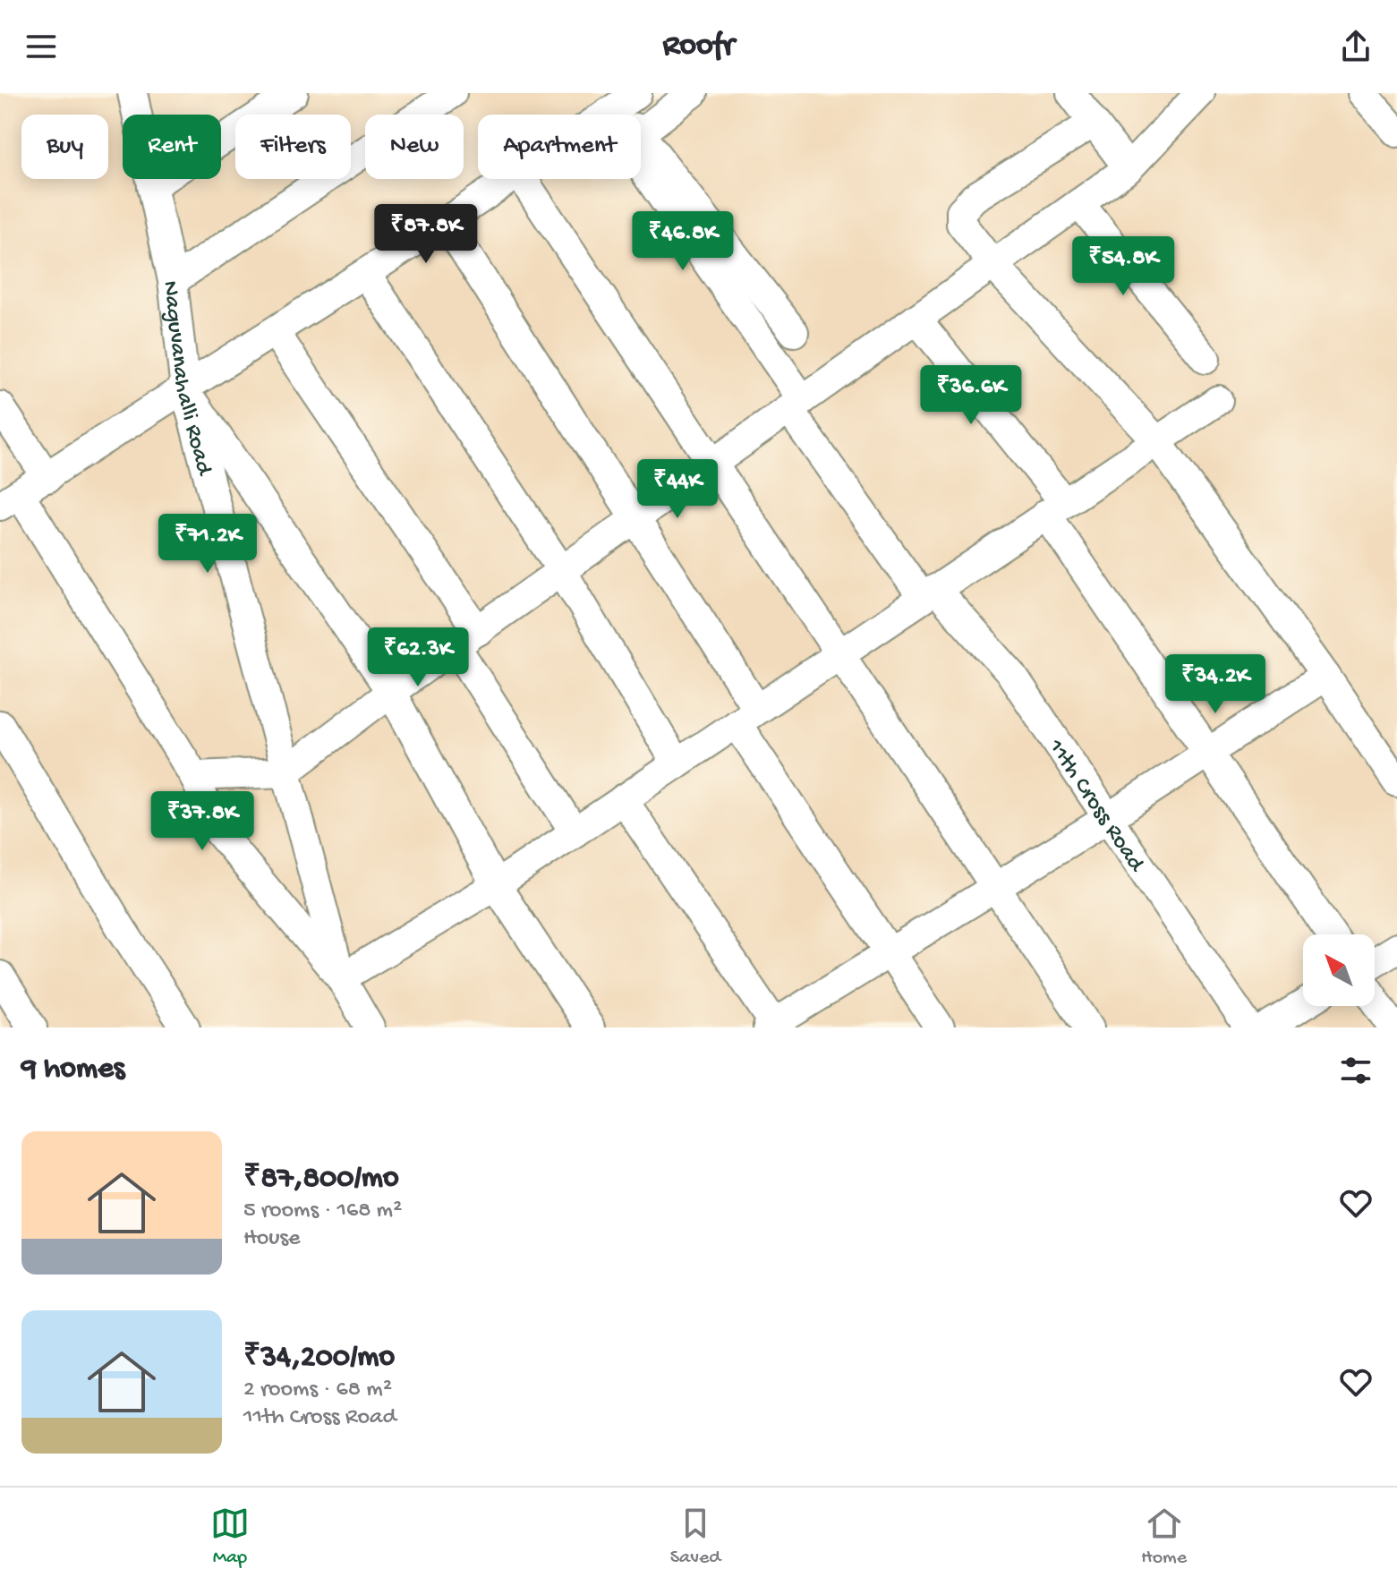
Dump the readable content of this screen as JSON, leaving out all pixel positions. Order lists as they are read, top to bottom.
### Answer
{
  "streets": {
    "street": ["Naguvanahalli Road", "11th Cross Road"]
  },
  "north": "top left",
  "page": {
    "header": "Roofr",
    "chip": [
      "Buy",
      "Rent",
      "Filters",
      "New",
      "Apartment"
    ],
    "price": [
      "₹87.8K",
      "₹46.8K",
      "₹54.8K",
      "₹36.6K",
      "₹44K",
      "₹71.2K",
      "₹62.3K",
      "₹34.2K",
      "₹37.8K"
    ],
    "heading": "9 homes",
    "list": [
      {
        "name": "₹87,800/mo",
        "note": "5 rooms · 168 m² · House"
      },
      {
        "name": "₹34,200/mo",
        "note": "2 rooms · 68 m² · 11th Cross Road"
      }
    ],
    "tabs": ["Map", "Saved", "Home"]
  }
}
